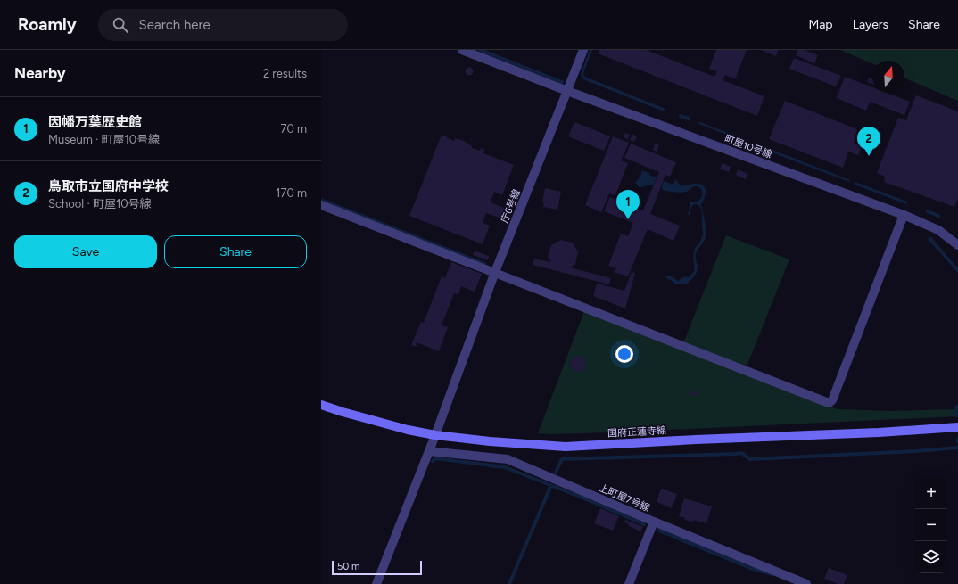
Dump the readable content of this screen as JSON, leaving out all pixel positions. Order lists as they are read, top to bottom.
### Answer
{
  "streets": {
    "main road": ["国府正蓮寺線"],
    "street": ["町屋10号線", "庁6号線", "上町屋7号線"]
  },
  "crossings": [
    ["町屋10号線", "庁6号線"],
    ["庁6号線", "国府正蓮寺線"],
    ["庁6号線", "上町屋7号線"]
  ],
  "scale_bar": "50 m",
  "north": "top",
  "page": {
    "header": "Roamly",
    "search": "Search here",
    "nav": ["Map", "Layers", "Share"],
    "heading": ["Nearby", "2 results"],
    "list": [
      {
        "mark": "1",
        "name": "因幡万葉歴史館",
        "note": "Museum · 町屋10号線",
        "value": "70 m"
      },
      {
        "mark": "2",
        "name": "鳥取市立国府中学校",
        "note": "School · 町屋10号線",
        "value": "170 m"
      }
    ],
    "pins": ["2", "1"],
    "buttons": ["Save", "Share"],
    "map_buttons": ["+", "−"],
    "scale": "50 m"
  }
}
